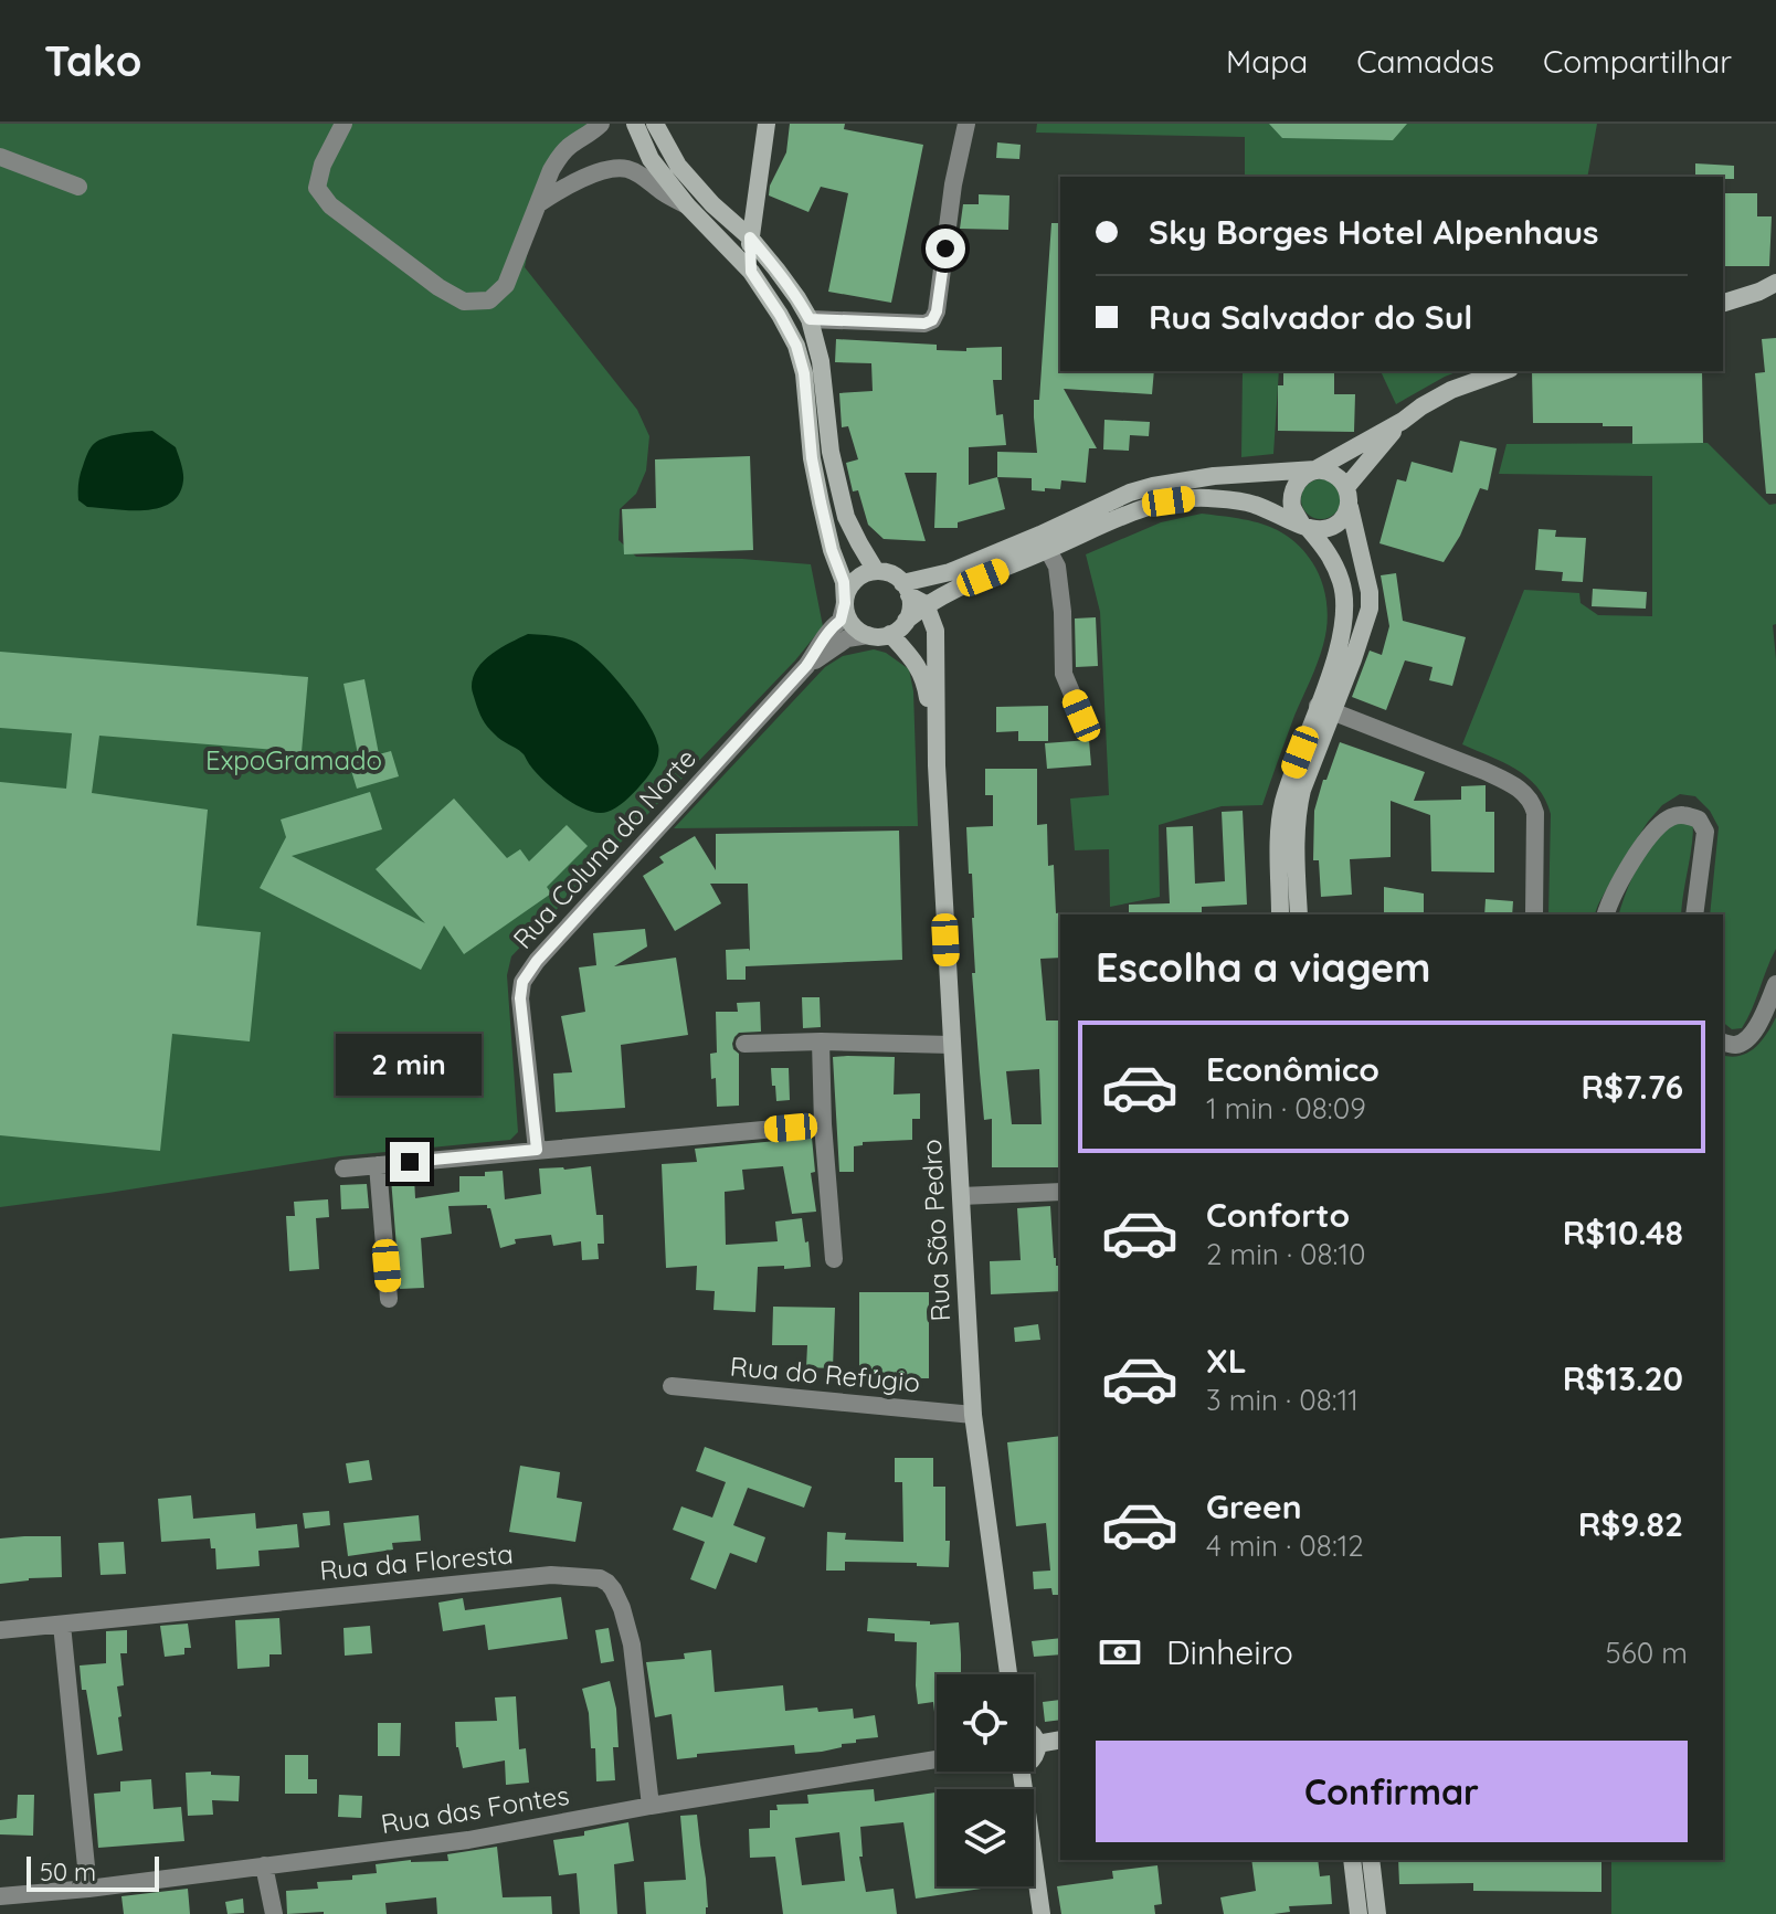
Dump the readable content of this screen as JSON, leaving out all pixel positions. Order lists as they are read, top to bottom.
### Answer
{
  "streets": {
    "main road": ["Rua São Pedro"],
    "street": [
      "Rua Coluna do Norte",
      "Rua do Refúgio",
      "Rua da Floresta",
      "Rua das Fontes"
    ]
  },
  "crossings": [
    ["Rua Coluna do Norte", "Rua São Pedro"],
    ["Rua São Pedro", "Rua do Refúgio"],
    ["Rua da Floresta", "Rua das Fontes"]
  ],
  "parks": ["ExpoGramado"],
  "scale_bar": "50 m",
  "page": {
    "header": "Tako",
    "nav": ["Mapa", "Camadas", "Compartilhar"],
    "banner": ["Sky Borges Hotel Alpenhaus", "Rua Salvador do Sul"],
    "heading": "Escolha a viagem",
    "list": [
      {
        "name": "Econômico",
        "note": "1 min · 08:09",
        "value": "R$7.76"
      },
      {
        "name": "Conforto",
        "note": "2 min · 08:10",
        "value": "R$10.48"
      },
      {
        "name": "XL",
        "note": "3 min · 08:11",
        "value": "R$13.20"
      },
      {
        "name": "Green",
        "note": "4 min · 08:12",
        "value": "R$9.82"
      }
    ],
    "bubble": "2 min",
    "pay": ["Dinheiro", "560 m"],
    "buttons": "Confirmar",
    "scale": "50 m"
  }
}
